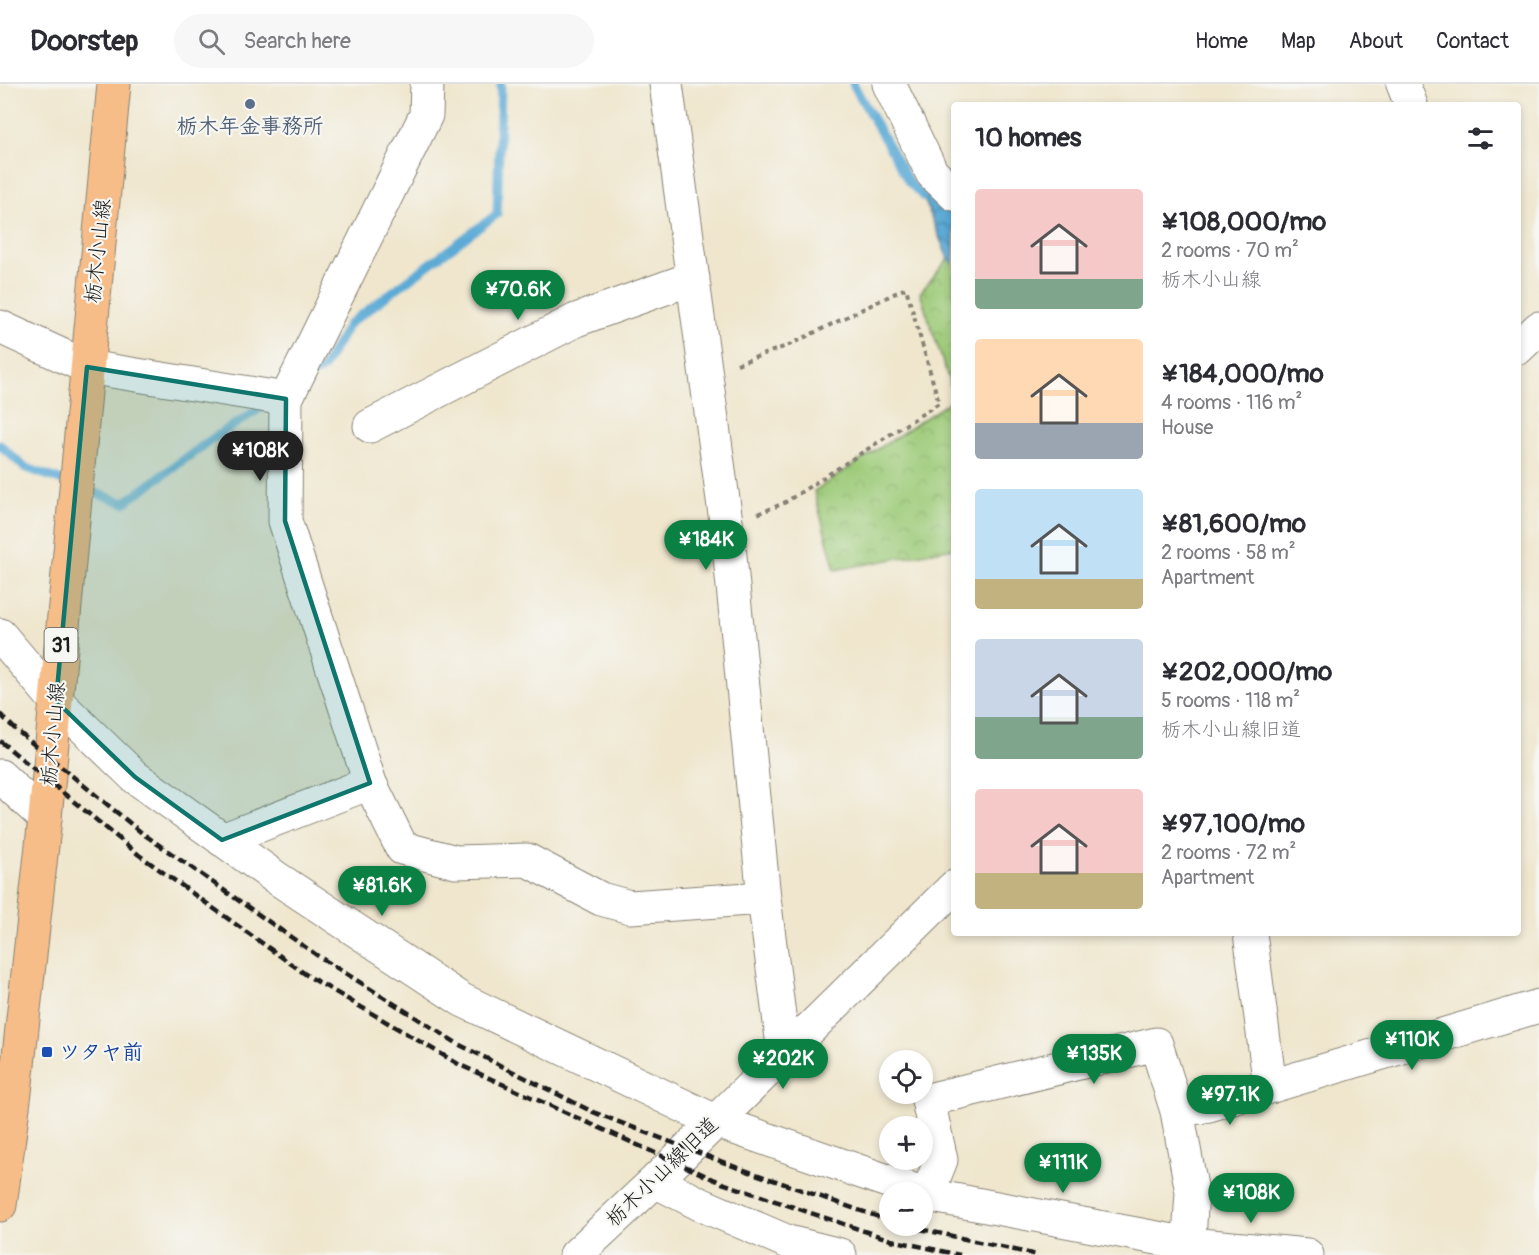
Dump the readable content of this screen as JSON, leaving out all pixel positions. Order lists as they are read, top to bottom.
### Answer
{
  "streets": {
    "main road": ["栃木小山線", "31"],
    "street": ["栃木小山線旧道"]
  },
  "places": {
    "other": ["栃木年金事務所"],
    "transit": ["ツタヤ前"]
  },
  "page": {
    "header": "Doorstep",
    "search": "Search here",
    "nav": [
      "Home",
      "Map",
      "About",
      "Contact"
    ],
    "heading": "10 homes",
    "list": [
      {
        "name": "¥108,000/mo",
        "note": "2 rooms · 70 m² · 栃木小山線"
      },
      {
        "name": "¥184,000/mo",
        "note": "4 rooms · 116 m² · House"
      },
      {
        "name": "¥81,600/mo",
        "note": "2 rooms · 58 m² · Apartment"
      },
      {
        "name": "¥202,000/mo",
        "note": "5 rooms · 118 m² · 栃木小山線旧道"
      },
      {
        "name": "¥97,100/mo",
        "note": "2 rooms · 72 m² · Apartment"
      }
    ],
    "price": [
      "¥70.6K",
      "¥108K",
      "¥184K",
      "¥81.6K",
      "¥110K",
      "¥135K",
      "¥202K",
      "¥97.1K",
      "¥111K",
      "¥108K"
    ],
    "map_buttons": ["+", "−"]
  }
}
